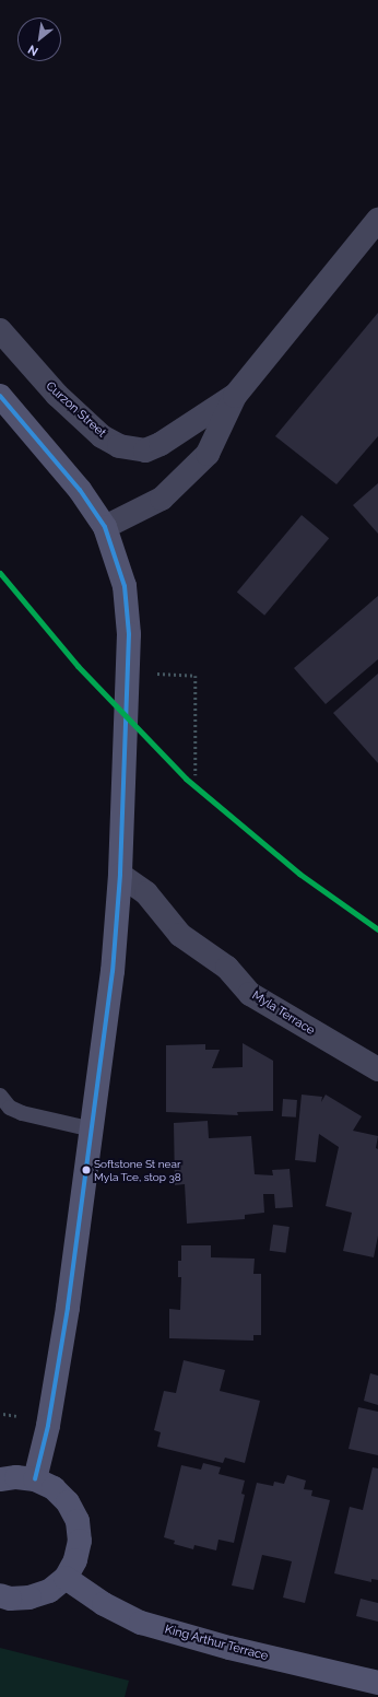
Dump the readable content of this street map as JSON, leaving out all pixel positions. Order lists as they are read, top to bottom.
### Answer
{
  "streets": {
    "main road": ["King Arthur Terrace"],
    "street": ["Curzon Street", "Myla Terrace"]
  },
  "places": ["Softstone St near Myla Tce, stop 38"],
  "north": "bottom left"
}
